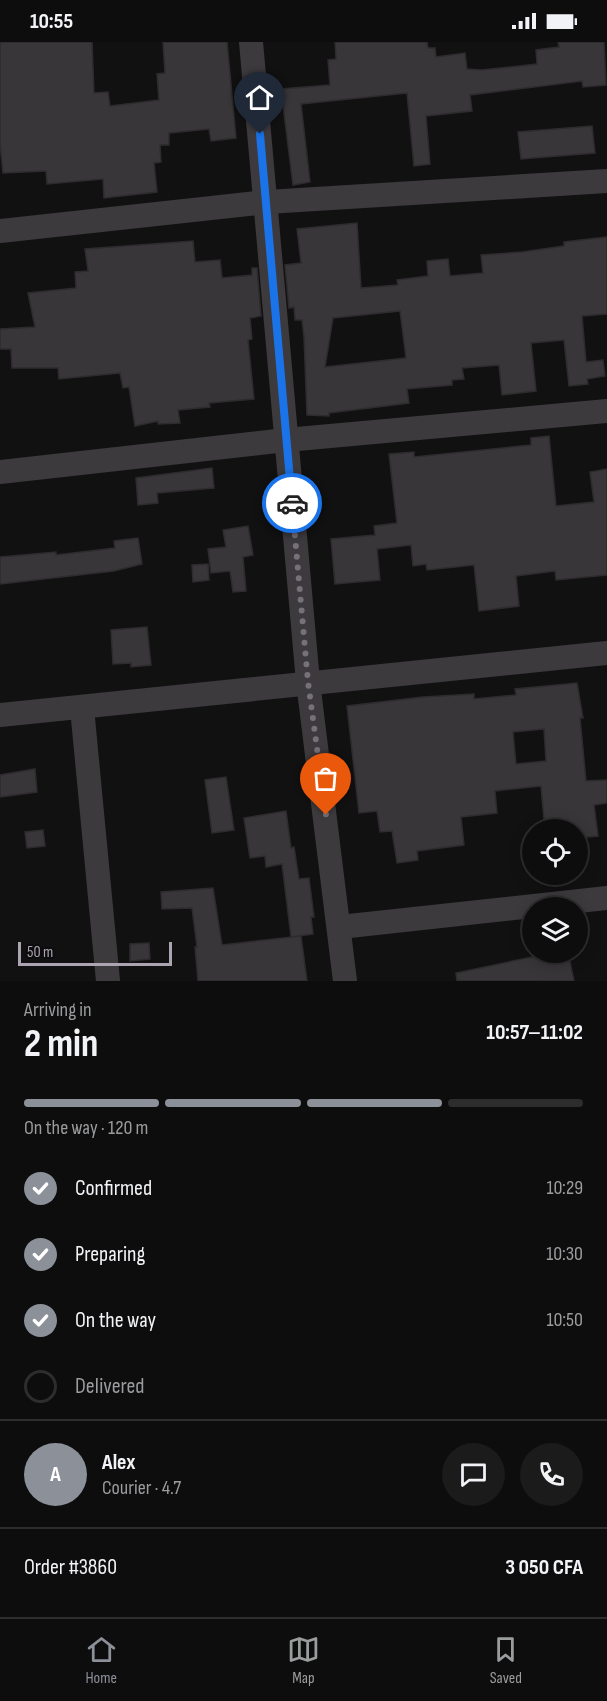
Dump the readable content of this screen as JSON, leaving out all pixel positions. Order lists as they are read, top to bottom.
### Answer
{
  "scale_bar": "50 m",
  "page": {
    "status": "10:55",
    "scale": "50 m",
    "heading": ["2 min", "Arriving in", "10:57–11:02"],
    "panel": [
      "Alex",
      "Courier · 4.7",
      "Order #3860",
      "3 050 CFA"
    ],
    "bar": "On the way · 120 m",
    "list": [
      ["Confirmed", "10:29"],
      ["Preparing", "10:30"],
      ["On the way", "10:50"],
      "Delivered"
    ],
    "round": "A",
    "tabs": ["Home", "Map", "Saved"]
  }
}
